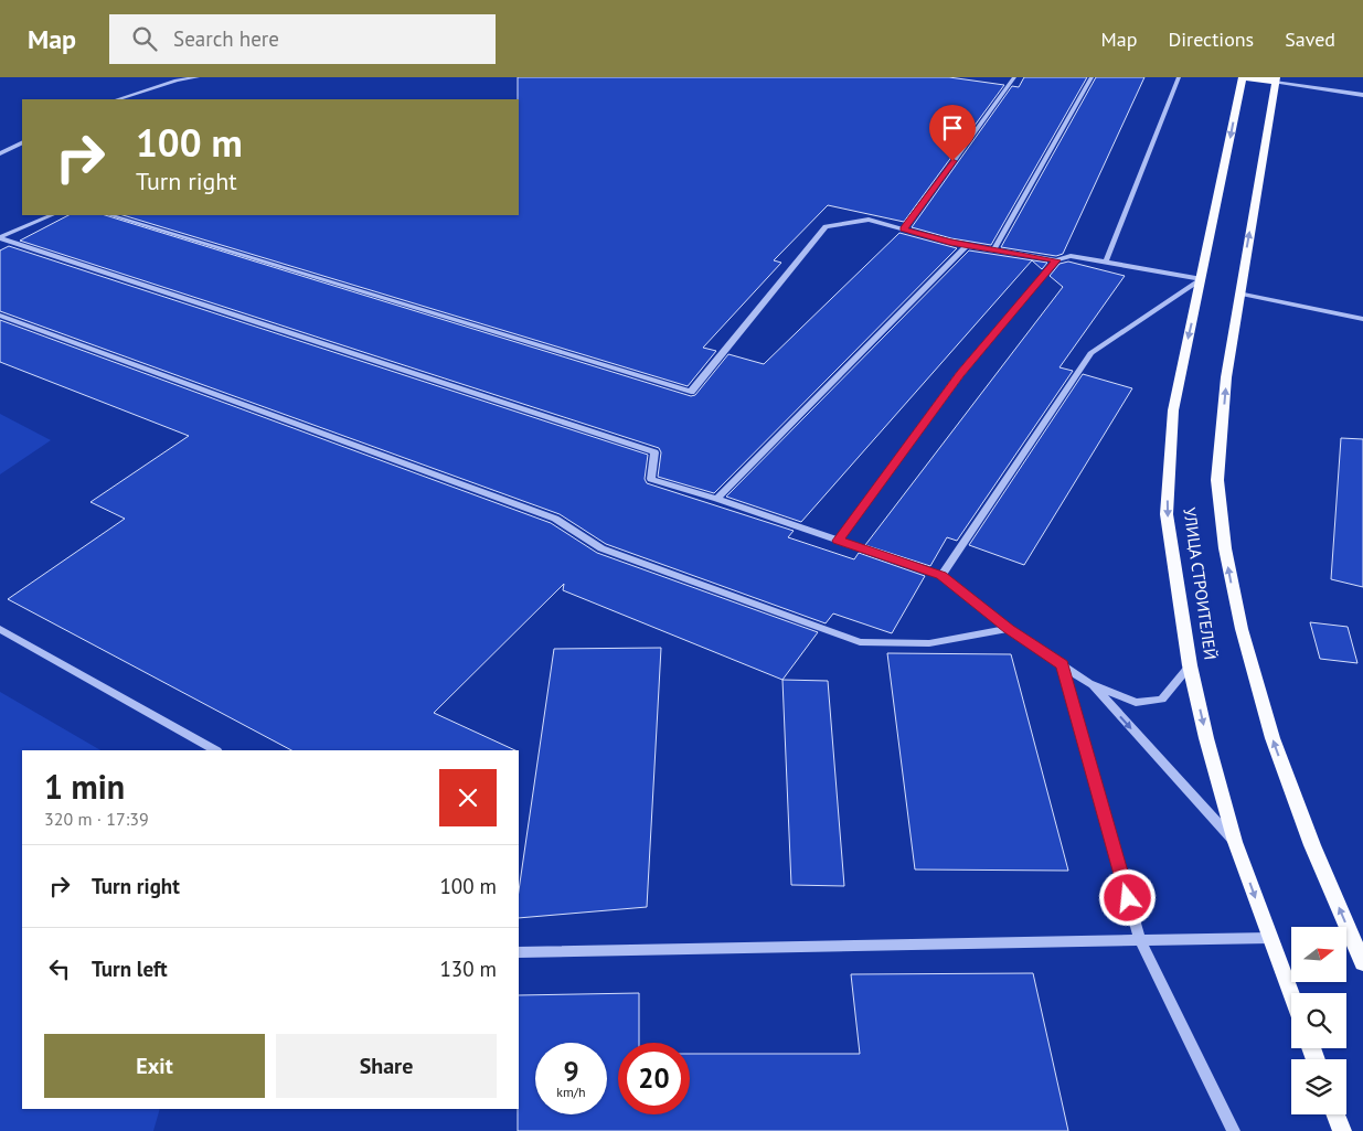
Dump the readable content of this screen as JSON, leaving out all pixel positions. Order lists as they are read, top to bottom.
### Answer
{
  "streets": {
    "main road": ["УЛИЦА СТРОИТЕЛЕЙ"]
  },
  "north": "right",
  "page": {
    "header": "Map",
    "search": "Search here",
    "nav": ["Map", "Directions", "Saved"],
    "turn": ["100 m", "Turn right"],
    "heading": ["1 min", "320 m · 17:39"],
    "list": [
      {
        "name": "Turn right",
        "value": "100 m"
      },
      {
        "name": "Turn left",
        "value": "130 m"
      }
    ],
    "buttons": ["Exit", "Share"],
    "speed": "9 km/h",
    "limit": "20"
  }
}
